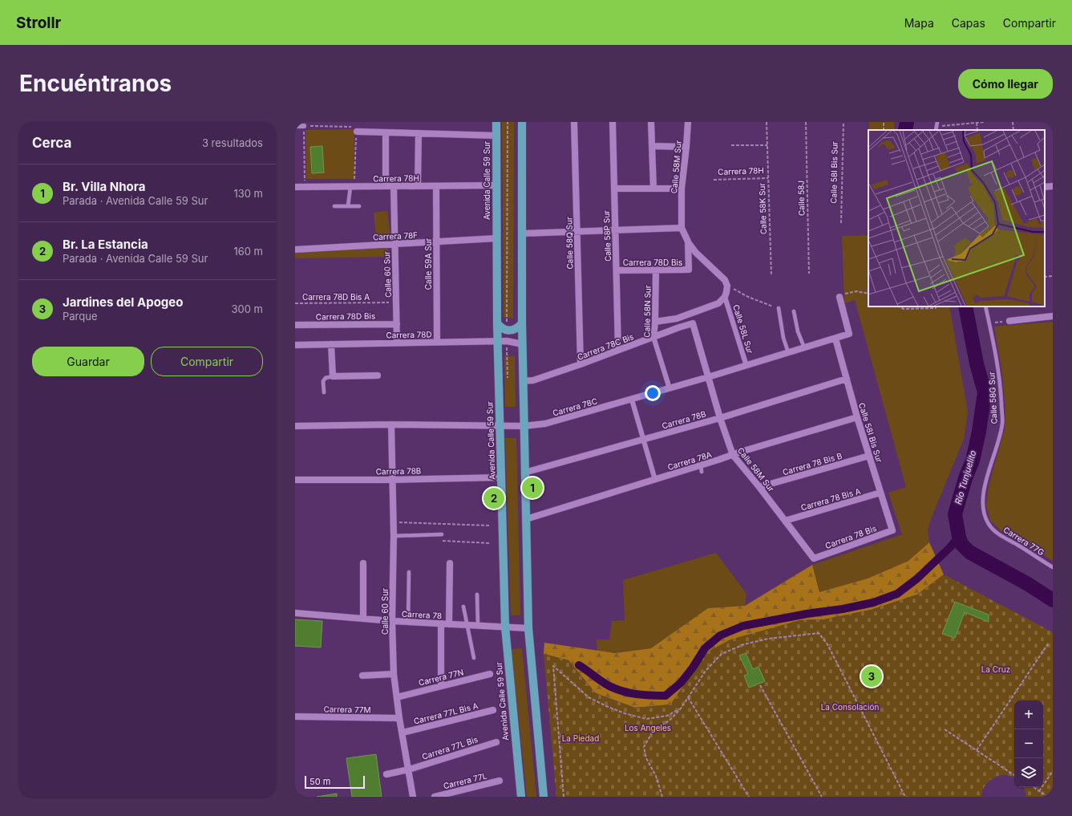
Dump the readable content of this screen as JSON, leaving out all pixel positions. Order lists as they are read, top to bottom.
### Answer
{
  "streets": {
    "main road": ["Avenida Calle 59 Sur"],
    "street": [
      "Calle 58M Sur",
      "Carrera 78H",
      "Calle 58I Bis Sur",
      "Carrera 78F",
      "Calle 58P Sur",
      "Calle 58Q Sur",
      "Carrera 78D Bis",
      "Calle 59A Sur",
      "Calle 60 Sur",
      "Calle 58N Sur",
      "Calle 58L Sur",
      "Carrera 78D",
      "Carrera 78C Bis",
      "Carrera 78C",
      "Carrera 78B",
      "Carrera 78A",
      "Carrera 78 Bis B",
      "Carrera 78 Bis A",
      "Carrera 78 Bis",
      "Carrera 78",
      "Carrera 77N",
      "Carrera 77M",
      "Carrera 77L Bis A",
      "Carrera 77L Bis",
      "Carrera 77L"
    ],
    "lane": ["Calle 58G Sur", "Carrera 77G"],
    "path": ["Calle 58J", "Calle 58K Sur", "Carrera 78D Bis A"]
  },
  "crossings": [
    ["Calle 58M Sur", "Carrera 78D Bis"],
    ["Calle 58M Sur", "Carrera 78C Bis"],
    ["Calle 58M Sur", "Carrera 78C"],
    ["Calle 58M Sur", "Carrera 78B"],
    ["Calle 58M Sur", "Carrera 78A"],
    ["Calle 58M Sur", "Carrera 78 Bis B"],
    ["Calle 58M Sur", "Carrera 78 Bis A"],
    ["Calle 58M Sur", "Carrera 78 Bis"],
    ["Carrera 78H", "Avenida Calle 59 Sur"],
    ["Carrera 78H", "Calle 58K Sur"],
    ["Carrera 78H", "Calle 59A Sur"],
    ["Carrera 78H", "Calle 60 Sur"],
    ["Calle 58I Bis Sur", "Carrera 78C"],
    ["Calle 58I Bis Sur", "Carrera 78B"],
    ["Calle 58I Bis Sur", "Carrera 78A"],
    ["Calle 58I Bis Sur", "Carrera 78 Bis B"],
    ["Calle 58I Bis Sur", "Carrera 78 Bis A"],
    ["Calle 58I Bis Sur", "Carrera 78 Bis"],
    ["Avenida Calle 59 Sur", "Carrera 78F"],
    ["Avenida Calle 59 Sur", "Carrera 78D"],
    ["Avenida Calle 59 Sur", "Carrera 78C"],
    ["Avenida Calle 59 Sur", "Carrera 78B"],
    ["Avenida Calle 59 Sur", "Carrera 78"],
    ["Carrera 78F", "Calle 59A Sur"],
    ["Carrera 78F", "Calle 60 Sur"],
    ["Calle 58P Sur", "Carrera 78D Bis"],
    ["Calle 58P Sur", "Carrera 78C Bis"],
    ["Calle 58Q Sur", "Carrera 78C Bis"],
    ["Carrera 78D Bis", "Calle 60 Sur"],
    ["Carrera 78D Bis", "Calle 58N Sur"],
    ["Calle 59A Sur", "Carrera 78D"],
    ["Calle 60 Sur", "Carrera 78D Bis A"],
    ["Calle 60 Sur", "Carrera 78D"],
    ["Calle 60 Sur", "Carrera 78C"],
    ["Calle 60 Sur", "Carrera 78B"],
    ["Calle 60 Sur", "Carrera 78"],
    ["Calle 60 Sur", "Carrera 77N"],
    ["Calle 60 Sur", "Carrera 77M"],
    ["Calle 60 Sur", "Carrera 77L Bis A"],
    ["Calle 60 Sur", "Carrera 77L Bis"],
    ["Calle 58N Sur", "Carrera 78C Bis"],
    ["Calle 58N Sur", "Carrera 78C"],
    ["Calle 58L Sur", "Carrera 78C"],
    ["Calle 58G Sur", "Carrera 77G"]
  ],
  "water": ["Río Tunjuelito"],
  "parks": [
    "La Cruz",
    "La Consolación",
    "Los Angeles",
    "La Piedad"
  ],
  "scale_bar": "50 m",
  "page": {
    "header": "Strollr",
    "nav": ["Mapa", "Capas", "Compartir"],
    "buttons": [
      "Cómo llegar",
      ["Guardar", "Compartir"]
    ],
    "title": "Encuéntranos",
    "heading": ["Cerca", "3 resultados"],
    "list": [
      {
        "mark": "1",
        "name": "Br. Villa Nhora",
        "note": "Parada · Avenida Calle 59 Sur",
        "value": "130 m"
      },
      {
        "mark": "2",
        "name": "Br. La Estancia",
        "note": "Parada · Avenida Calle 59 Sur",
        "value": "160 m"
      },
      {
        "mark": "3",
        "name": "Jardines del Apogeo",
        "note": "Parque",
        "value": "300 m"
      }
    ],
    "pins": ["1", "2", "3"],
    "map_buttons": ["+", "−"],
    "scale": "50 m"
  }
}
